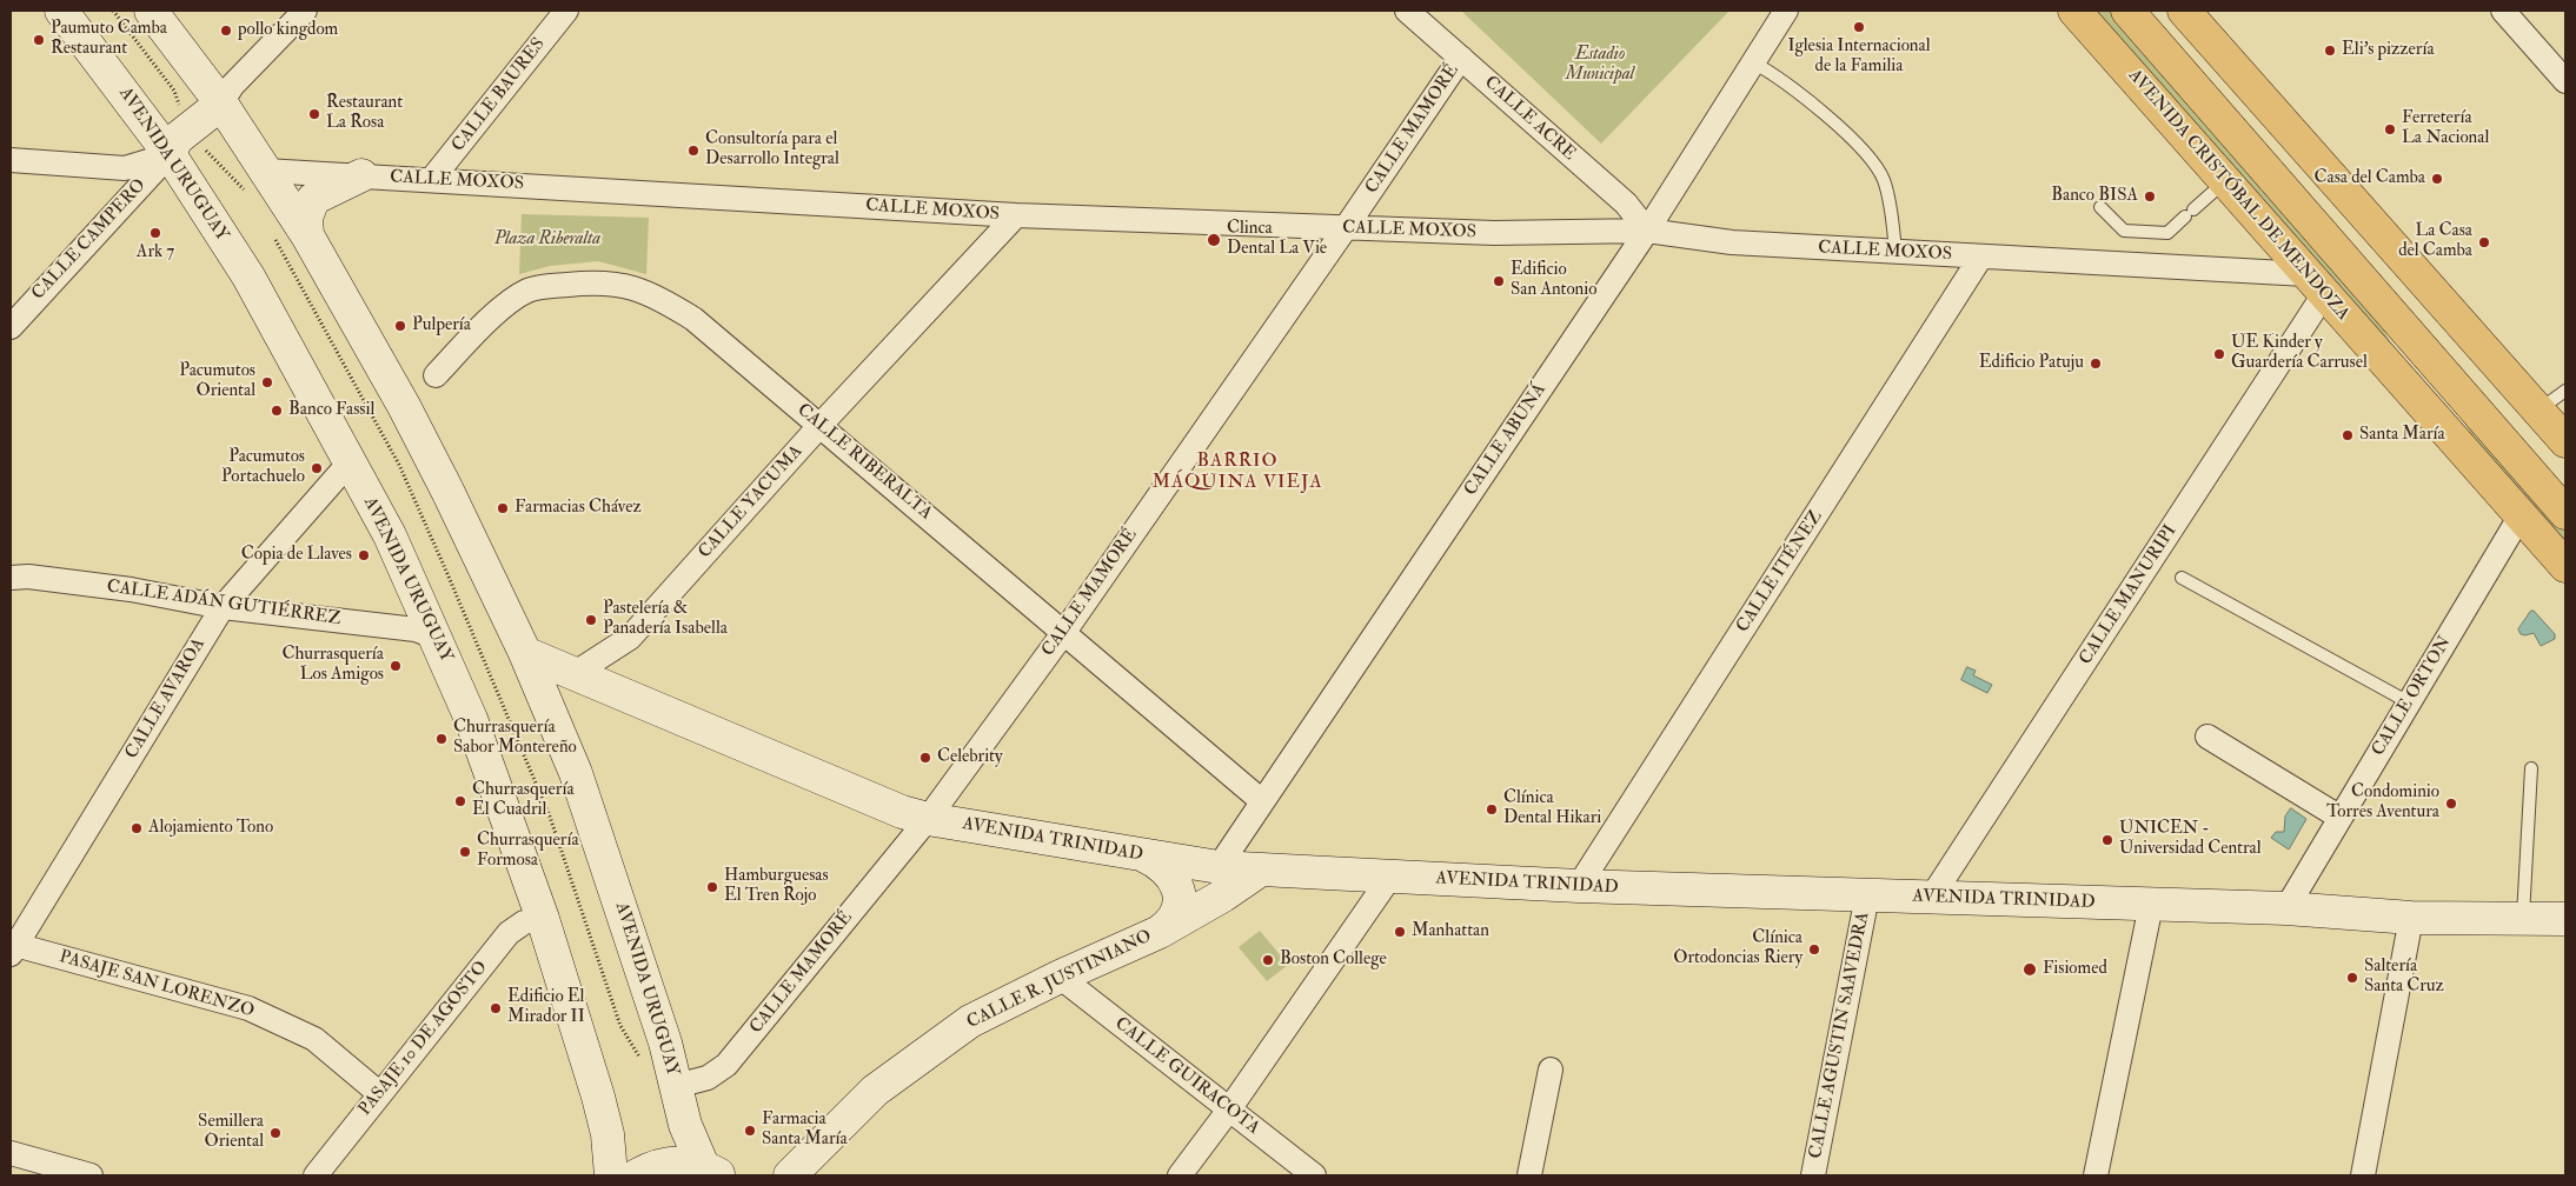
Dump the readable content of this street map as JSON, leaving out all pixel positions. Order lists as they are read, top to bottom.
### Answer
{
  "streets": {
    "main road": [
      "AVENIDA URUGUAY",
      "AVENIDA CRISTÓBAL DE MENDOZA",
      "AVENIDA TRINIDAD",
      "CALLE R. JUSTINIANO"
    ],
    "street": [
      "CALLE BAURES",
      "CALLE ACRE",
      "CALLE MAMORÉ",
      "CALLE MOXOS",
      "CALLE CAMPERO",
      "CALLE ABUNÁ",
      "CALLE RIBERALTA",
      "CALLE YACUMA",
      "CALLE ITÉNEZ",
      "CALLE MANURIPI",
      "CALLE ADÁN GUTIÉRREZ",
      "CALLE ORTON",
      "CALLE AVAROA",
      "PASAJE SAN LORENZO",
      "CALLE AGUSTIN SAAVEDRA",
      "PASAJE 10 DE AGOSTO",
      "CALLE GUIRACOTA"
    ]
  },
  "crossings": [
    ["CALLE BAURES", "CALLE MOXOS"],
    ["CALLE ACRE", "CALLE MAMORÉ"],
    ["CALLE ACRE", "CALLE MOXOS"],
    ["CALLE ACRE", "CALLE ABUNÁ"],
    ["CALLE MAMORÉ", "AVENIDA URUGUAY"],
    ["CALLE MAMORÉ", "CALLE MOXOS"],
    ["CALLE MAMORÉ", "CALLE RIBERALTA"],
    ["CALLE MAMORÉ", "AVENIDA TRINIDAD"],
    ["AVENIDA URUGUAY", "CALLE MOXOS"],
    ["AVENIDA URUGUAY", "CALLE CAMPERO"],
    ["AVENIDA URUGUAY", "CALLE ADÁN GUTIÉRREZ"],
    ["AVENIDA URUGUAY", "CALLE AVAROA"],
    ["AVENIDA URUGUAY", "AVENIDA TRINIDAD"],
    ["AVENIDA URUGUAY", "PASAJE 10 DE AGOSTO"],
    ["CALLE MOXOS", "AVENIDA CRISTÓBAL DE MENDOZA"],
    ["CALLE MOXOS", "CALLE ABUNÁ"],
    ["CALLE MOXOS", "CALLE YACUMA"],
    ["CALLE MOXOS", "CALLE ITÉNEZ"],
    ["CALLE MOXOS", "CALLE MANURIPI"],
    ["AVENIDA CRISTÓBAL DE MENDOZA", "CALLE MANURIPI"],
    ["AVENIDA CRISTÓBAL DE MENDOZA", "CALLE ORTON"],
    ["CALLE ABUNÁ", "CALLE RIBERALTA"],
    ["CALLE ABUNÁ", "AVENIDA TRINIDAD"],
    ["CALLE RIBERALTA", "CALLE YACUMA"],
    ["CALLE YACUMA", "AVENIDA TRINIDAD"],
    ["CALLE ITÉNEZ", "AVENIDA TRINIDAD"],
    ["CALLE MANURIPI", "AVENIDA TRINIDAD"],
    ["CALLE ADÁN GUTIÉRREZ", "CALLE AVAROA"],
    ["CALLE ORTON", "AVENIDA TRINIDAD"],
    ["CALLE AVAROA", "PASAJE SAN LORENZO"],
    ["AVENIDA TRINIDAD", "CALLE R. JUSTINIANO"],
    ["AVENIDA TRINIDAD", "CALLE AGUSTIN SAAVEDRA"],
    ["CALLE R. JUSTINIANO", "CALLE GUIRACOTA"],
    ["PASAJE SAN LORENZO", "PASAJE 10 DE AGOSTO"]
  ],
  "districts": ["BARRIO MÁQUINA VIEJA"],
  "parks": ["Estadio Municipal", "Plaza Riberalta"],
  "places": [
    "Iglesia Internacional de la Familia",
    "pollo kingdom",
    "Paumuto Camba Restaurant",
    "Eli's pizzería",
    "Restaurant La Rosa",
    "Ferretería La Nacional",
    "Consultoría para el Desarrollo Integral",
    "Casa del Camba",
    "Banco BISA",
    "Ark 7",
    "Clinca Dental La Vie",
    "La Casa del Camba",
    "Edificio San Antonio",
    "Pulpería",
    "UE Kinder y Guardería Carrusel",
    "Edificio Patuju",
    "Pacumutos Oriental",
    "Banco Fassil",
    "Santa María",
    "Pacumutos Portachuelo",
    "Farmacias Chávez",
    "Copia de Llaves",
    "Pastelería & Panadería Isabella",
    "Churrasquería Los Amigos",
    "Churrasquería Sabor Montereño",
    "Celebrity",
    "Churrasquería El Cuadril",
    "Condominio Torres Aventura",
    "Clínica Dental Hikari",
    "Alojamiento Tono",
    "UNICEN - Universidad Central",
    "Churrasquería Formosa",
    "Hamburguesas El Tren Rojo",
    "Manhattan",
    "Clínica Ortodoncias Riery",
    "Boston College",
    "Fisiomed",
    "Saltería Santa Cruz",
    "Edificio El Mirador II",
    "Farmacia Santa María",
    "Semillera Oriental"
  ]
}
